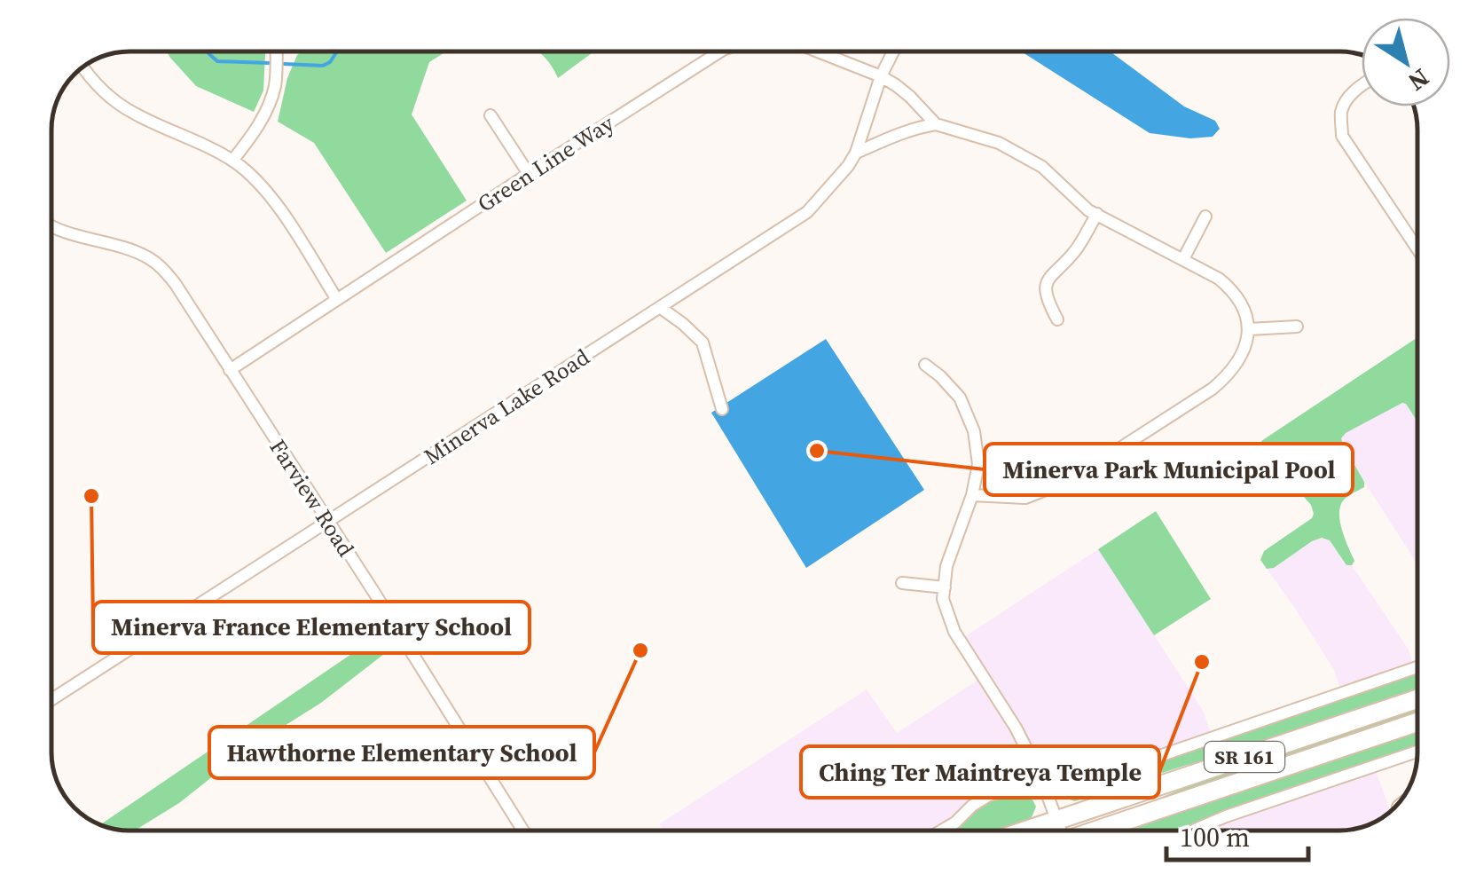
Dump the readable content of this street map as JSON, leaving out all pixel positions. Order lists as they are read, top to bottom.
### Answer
{
  "streets": {
    "main road": ["SR 161"],
    "street": ["Green Line Way", "Minerva Lake Road", "Farview Road"]
  },
  "crossings": [
    ["Green Line Way", "Minerva Lake Road"],
    ["Green Line Way", "Farview Road"],
    ["Minerva Lake Road", "Farview Road"]
  ],
  "places": [
    "Minerva Park Municipal Pool",
    "Minerva France Elementary School",
    "Hawthorne Elementary School",
    "Ching Ter Maintreya Temple"
  ],
  "scale_bar": "100 m",
  "north": "bottom right"
}
